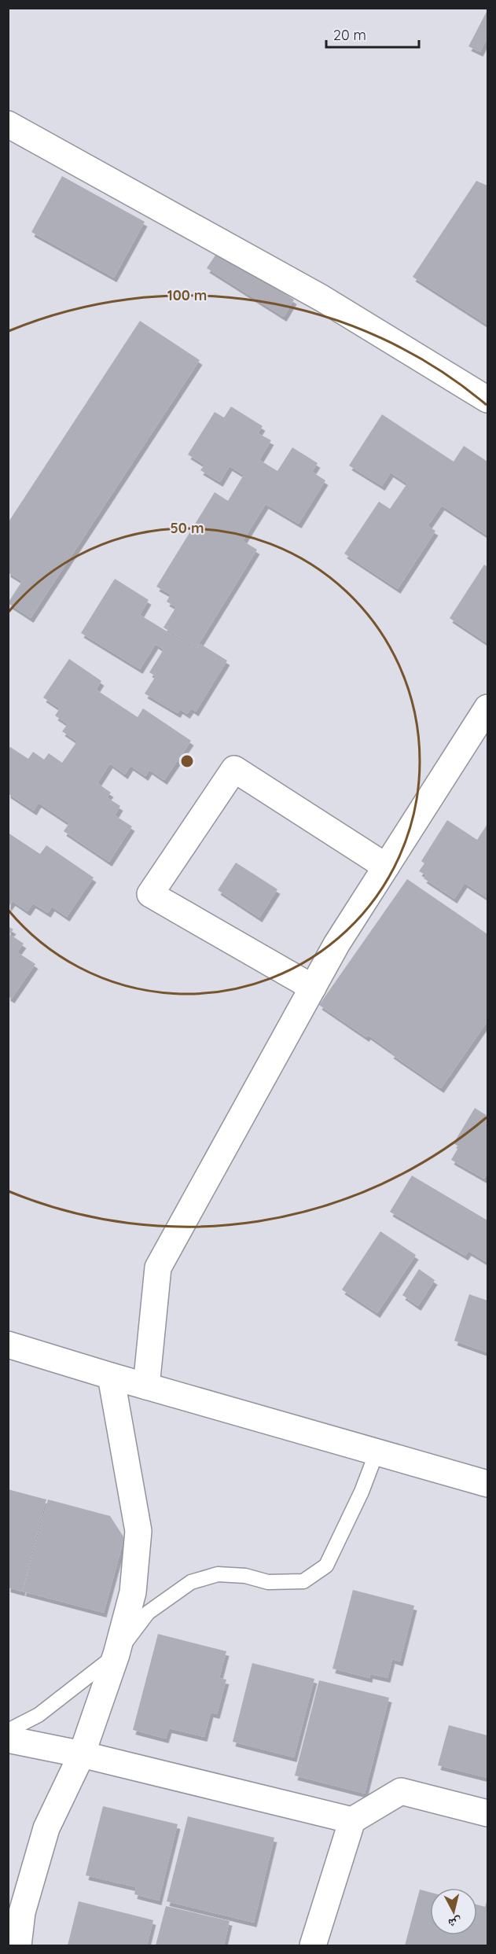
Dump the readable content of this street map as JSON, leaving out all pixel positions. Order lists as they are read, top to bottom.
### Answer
{
  "scale_bar": "20 m",
  "north": "bottom",
  "rings": ["100 m", "50 m"]
}
